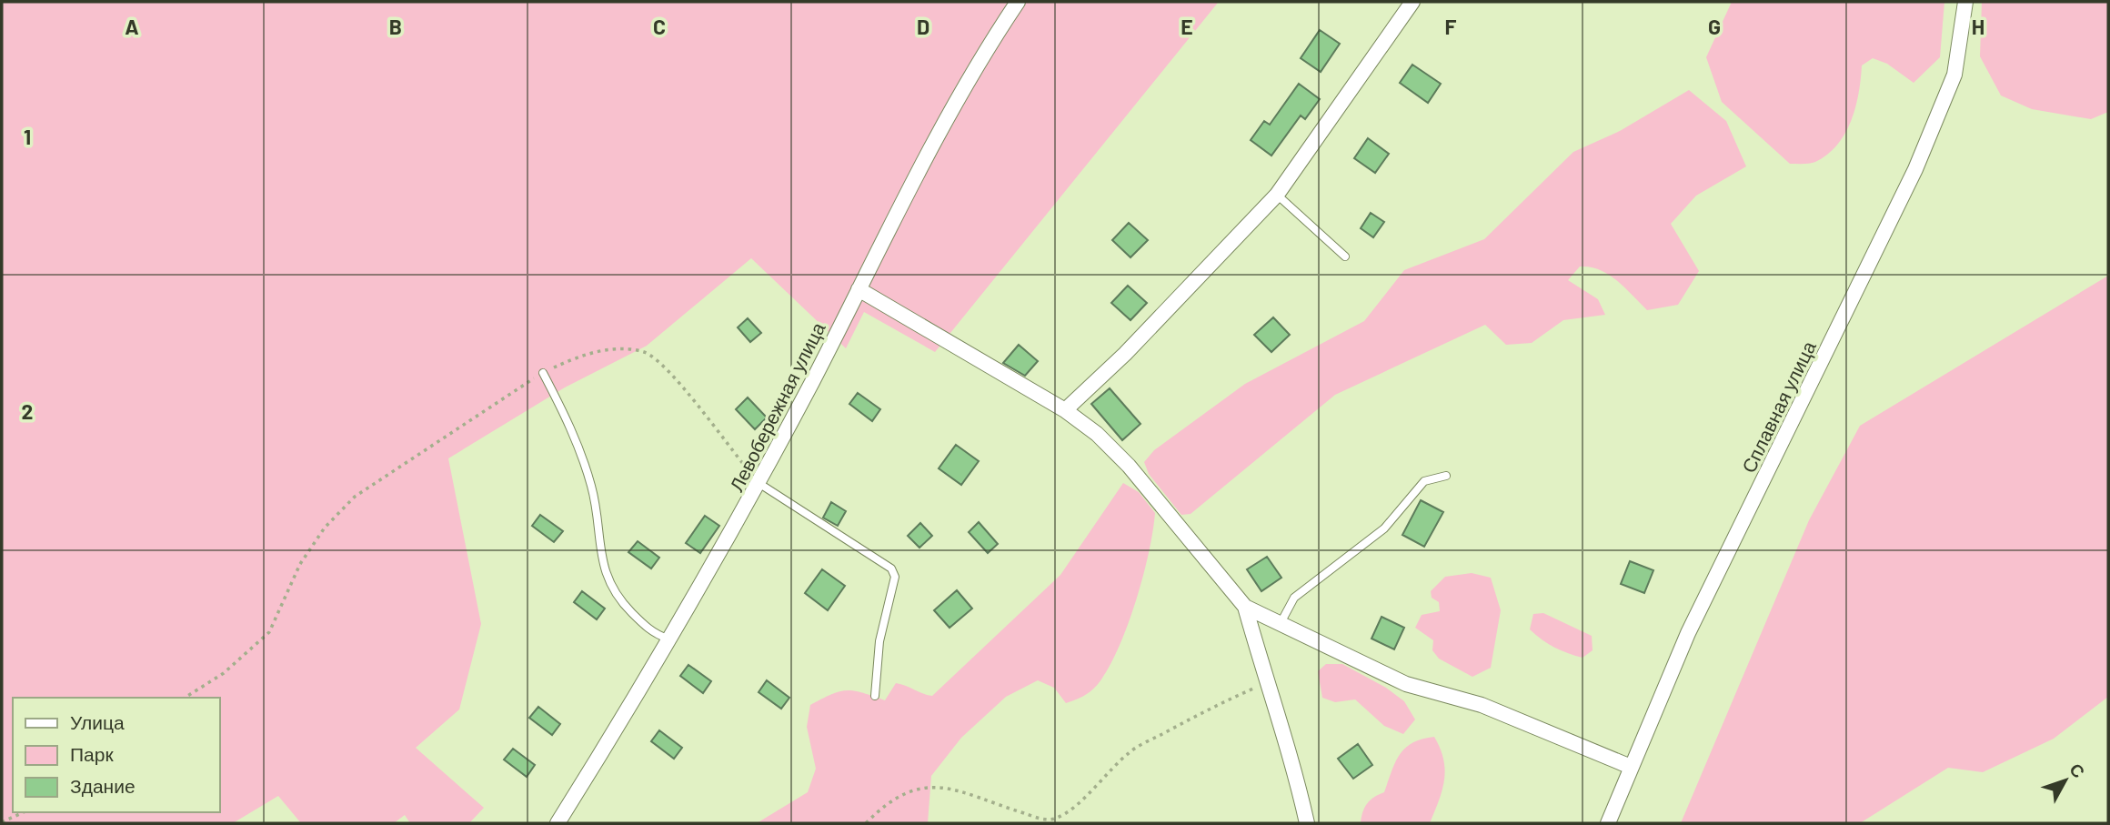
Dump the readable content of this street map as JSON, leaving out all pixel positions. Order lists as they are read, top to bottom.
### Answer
{
  "streets": {
    "street": ["Левобережная улица", "Сплавная улица"]
  },
  "legend": ["Улица", "Парк", "Здание"],
  "north": "top right",
  "grid": {
    "columns": [
      "A",
      "B",
      "C",
      "D",
      "E",
      "F",
      "G",
      "H"
    ],
    "rows": ["1", "2"]
  }
}
